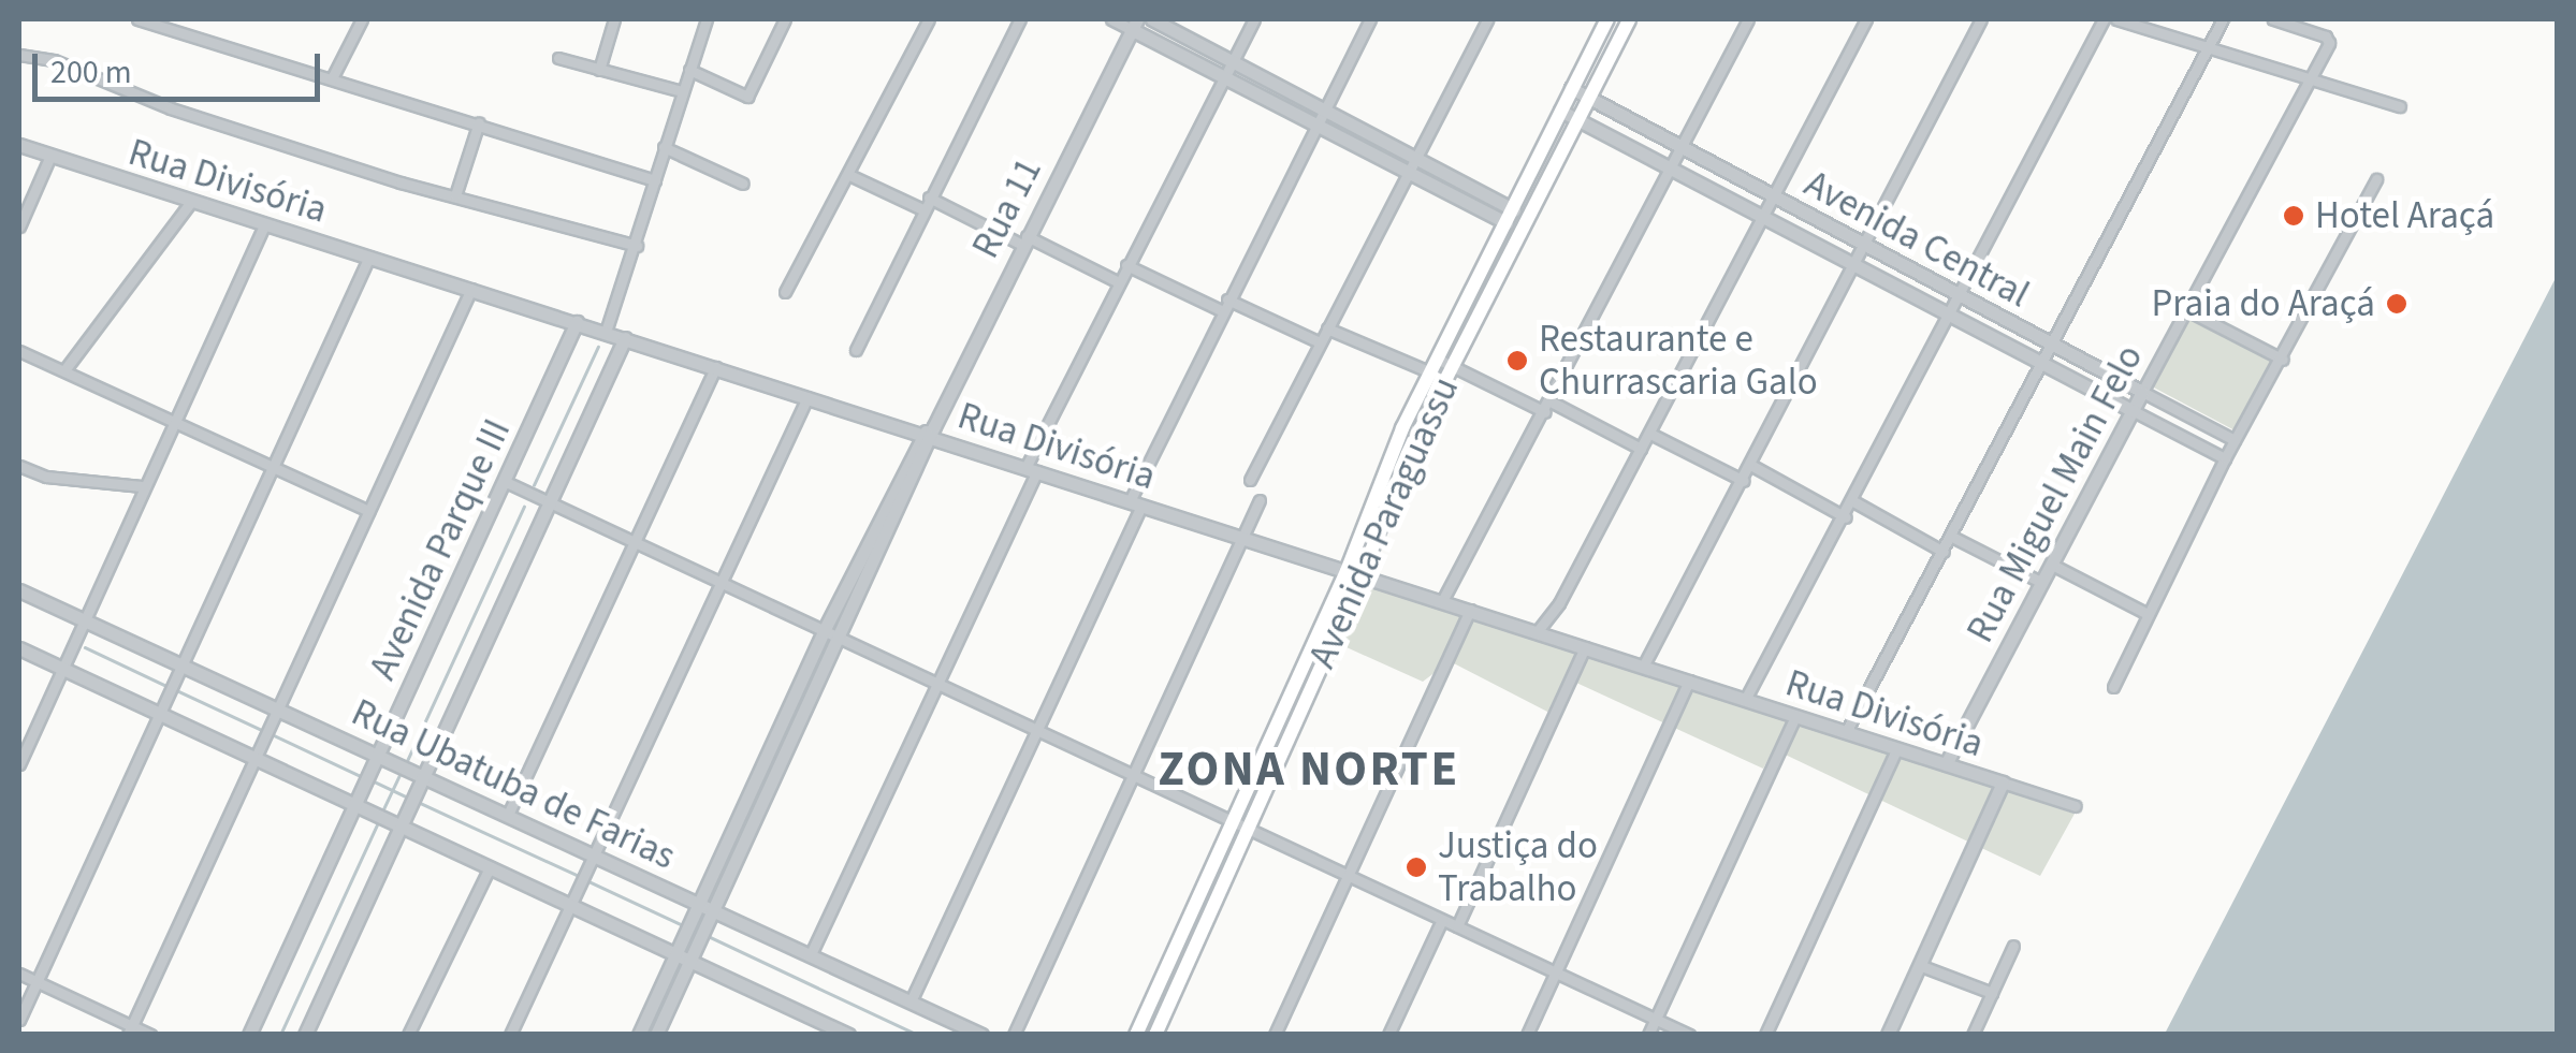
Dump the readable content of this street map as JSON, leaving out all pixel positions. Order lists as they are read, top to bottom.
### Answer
{
  "streets": {
    "main road": ["Avenida Paraguassu"],
    "street": [
      "Rua Divisória",
      "Rua 11",
      "Avenida Central",
      "Rua Miguel Main Felo",
      "Avenida Parque III",
      "Rua Ubatuba de Farias"
    ]
  },
  "crossings": [
    ["Rua Divisória", "Rua 11"],
    ["Rua Divisória", "Rua Miguel Main Felo"],
    ["Rua Divisória", "Avenida Paraguassu"],
    ["Rua Divisória", "Avenida Parque III"],
    ["Avenida Central", "Rua Miguel Main Felo"],
    ["Avenida Central", "Avenida Paraguassu"],
    ["Avenida Parque III", "Rua Ubatuba de Farias"]
  ],
  "districts": ["ZONA NORTE"],
  "places": [
    "Hotel Araçá",
    "Praia do Araçá",
    "Restaurante e Churrascaria Galo",
    "Justiça do Trabalho"
  ],
  "scale_bar": "200 m"
}
